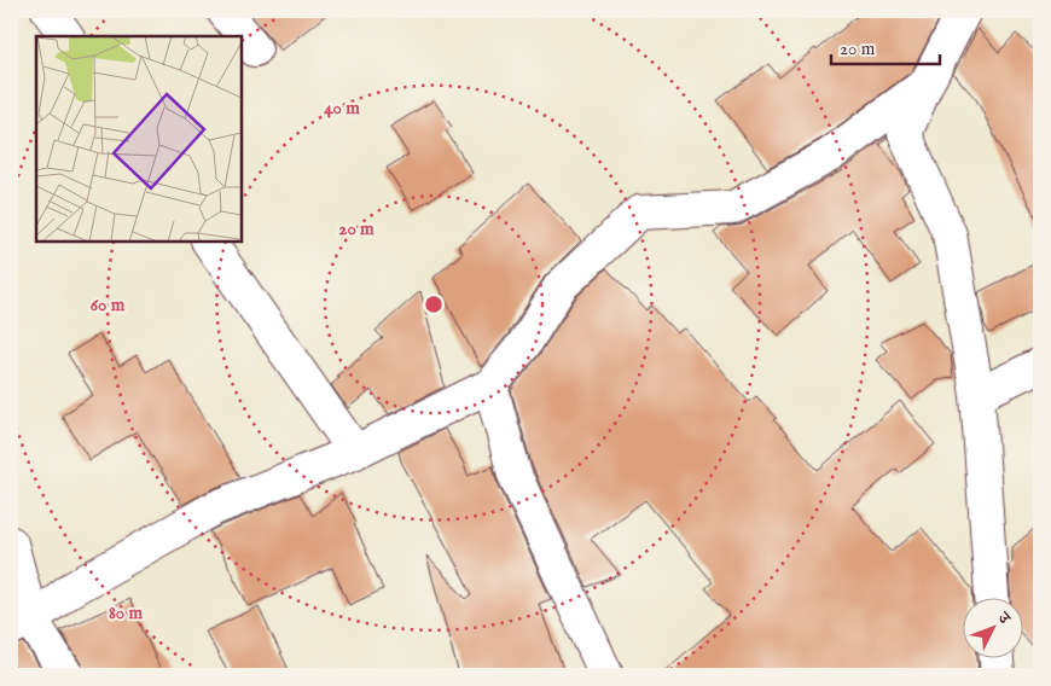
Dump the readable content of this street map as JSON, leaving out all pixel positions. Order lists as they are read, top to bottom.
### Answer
{
  "scale_bar": "20 m",
  "north": "top right",
  "rings": [
    "40 m",
    "20 m",
    "60 m",
    "80 m"
  ]
}
